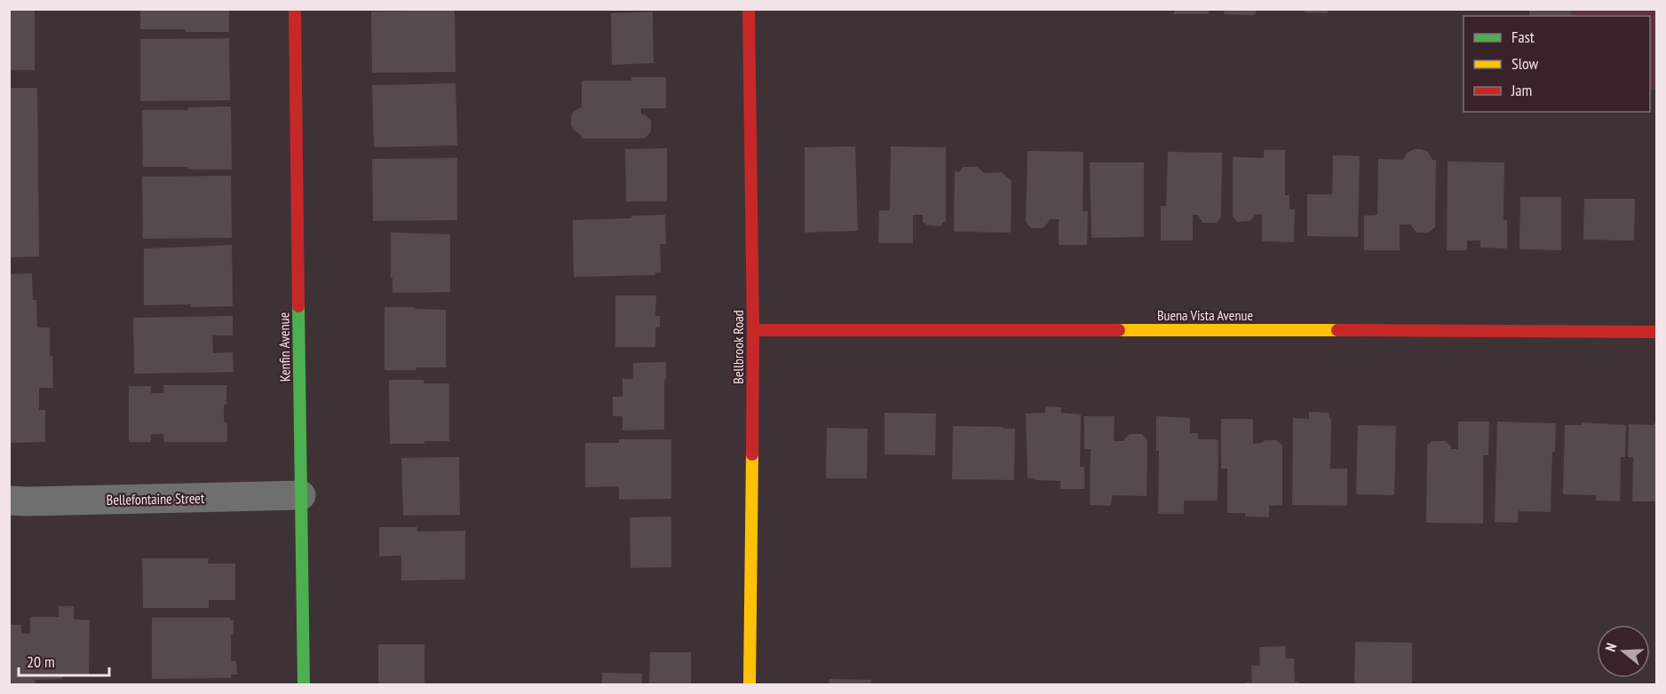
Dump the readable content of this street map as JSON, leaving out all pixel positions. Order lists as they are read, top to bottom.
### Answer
{
  "streets": {
    "street": [
      "Buena Vista Avenue",
      "Kenfin Avenue",
      "Bellbrook Road",
      "Bellefontaine Street"
    ]
  },
  "crossings": [
    ["Buena Vista Avenue", "Bellbrook Road"],
    ["Kenfin Avenue", "Bellefontaine Street"]
  ],
  "legend": ["Fast", "Slow", "Jam"],
  "scale_bar": "20 m",
  "north": "left"
}
